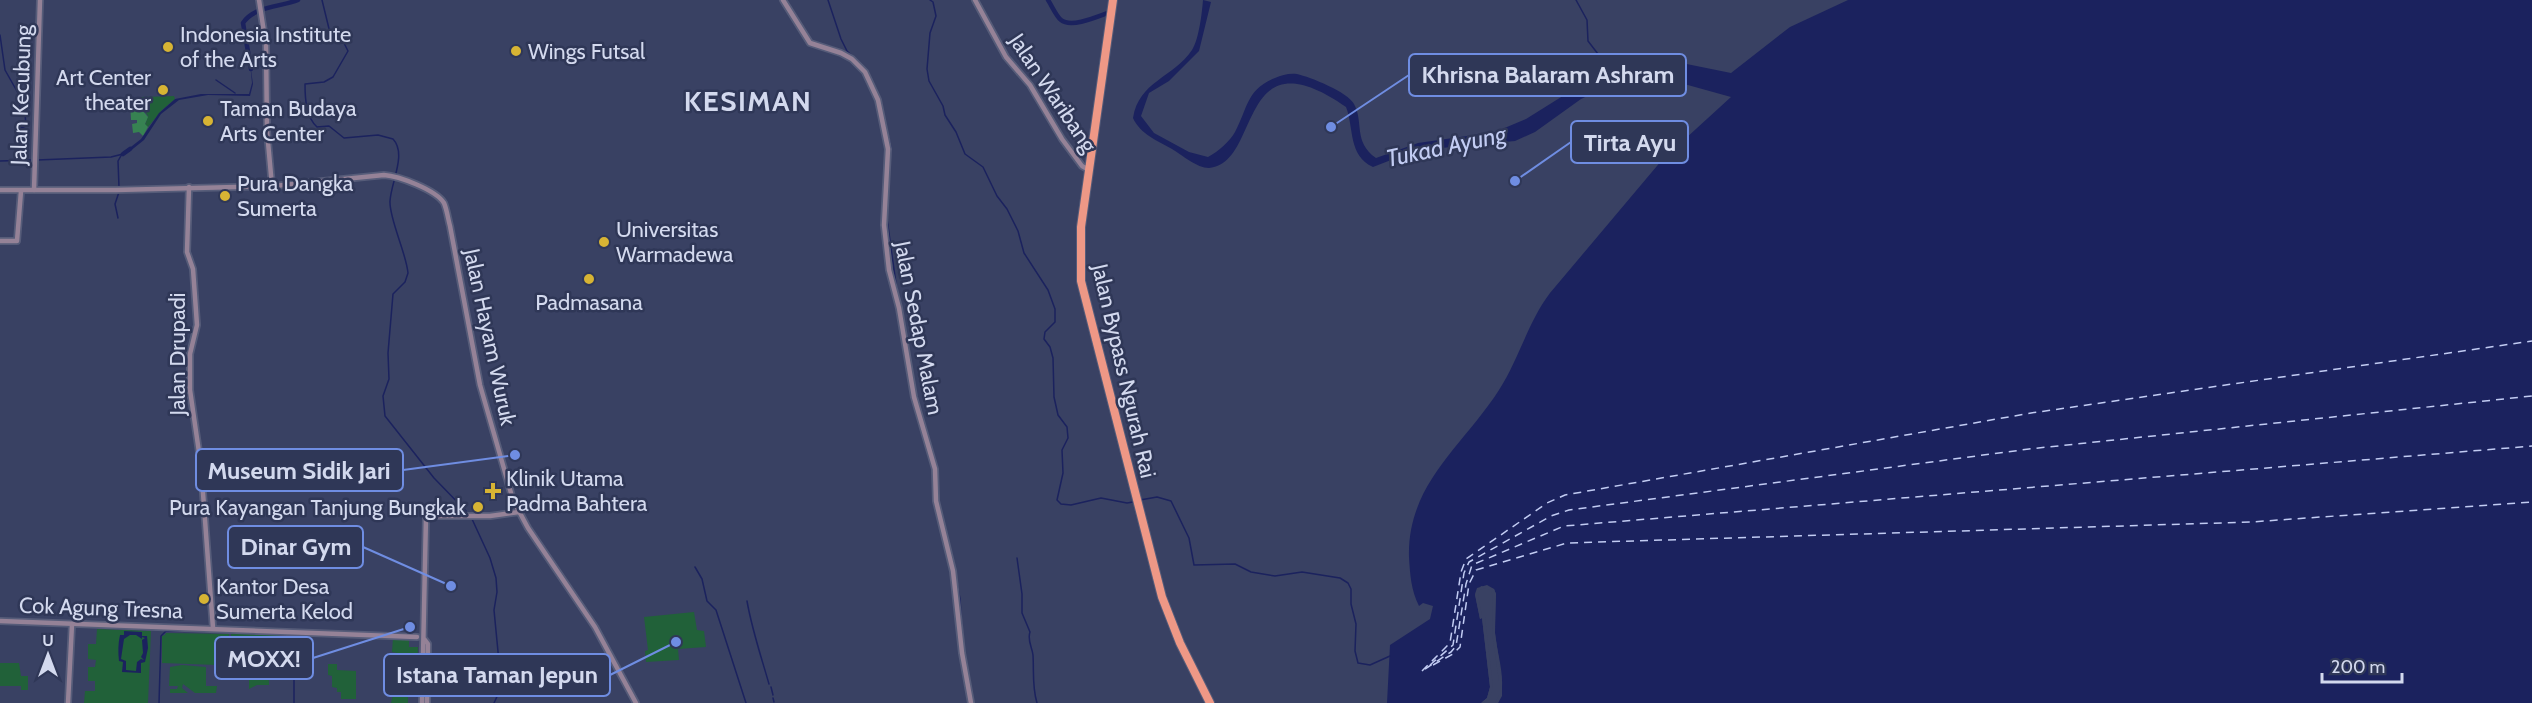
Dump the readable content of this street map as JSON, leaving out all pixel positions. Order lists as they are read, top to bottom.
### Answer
{
  "streets": {
    "highway": ["Jalan Bypass Ngurah Rai"],
    "street": [
      "Jalan Waribang",
      "Jalan Kecubung",
      "Jalan Sedap Malam",
      "Jalan Hayam Wuruk",
      "Jalan Drupadi",
      "Cok Agung Tresna"
    ]
  },
  "crossings": [
    ["Jalan Waribang", "Jalan Bypass Ngurah Rai"],
    ["Jalan Kecubung", "Jalan Hayam Wuruk"],
    ["Jalan Hayam Wuruk", "Jalan Drupadi"],
    ["Jalan Drupadi", "Cok Agung Tresna"]
  ],
  "districts": ["KESIMAN"],
  "water": ["Tukad Ayung"],
  "places": {
    "other": [
      "Indonesia Institute of the Arts",
      "Wings Futsal",
      "Art Center theater",
      "Taman Budaya Arts Center",
      "Khrisna Balaram Ashram",
      "Tirta Ayu",
      "Pura Dangka Sumerta",
      "Universitas Warmadewa",
      "Padmasana",
      "Museum Sidik Jari",
      "Pura Kayangan Tanjung Bungkak",
      "Dinar Gym",
      "Kantor Desa Sumerta Kelod",
      "MOXX!",
      "Istana Taman Jepun"
    ],
    "health": ["Klinik Utama Padma Bahtera"]
  },
  "scale_bar": "200 m",
  "north": "top"
}
